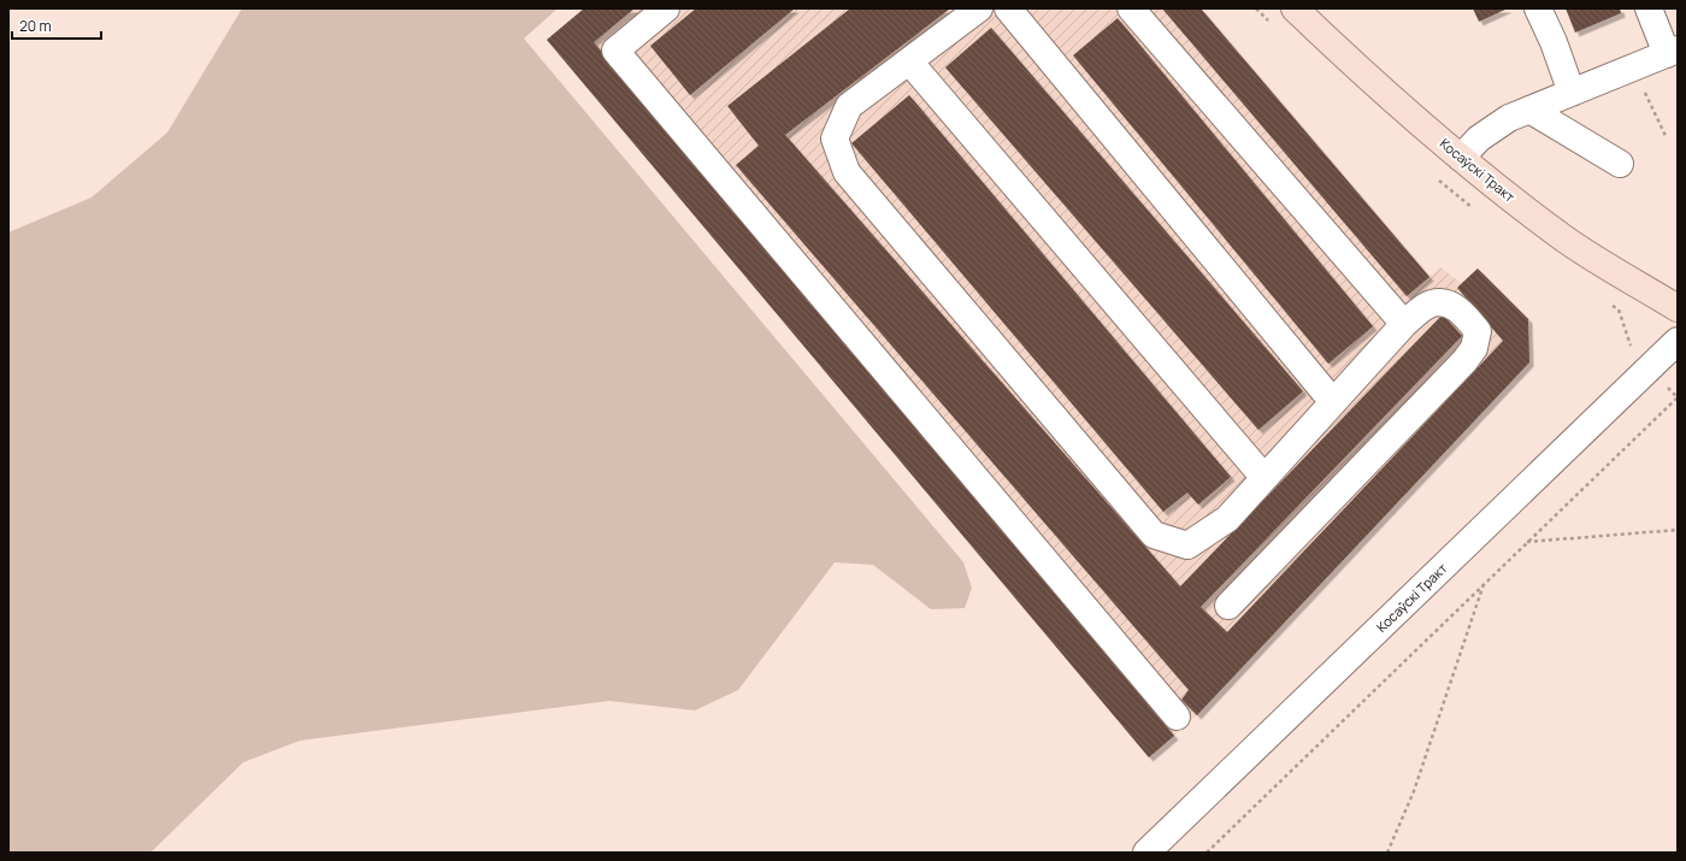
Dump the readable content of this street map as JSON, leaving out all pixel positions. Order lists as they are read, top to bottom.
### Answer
{
  "streets": {
    "main road": ["Косаўскі Тракт"]
  },
  "scale_bar": "20 m"
}
